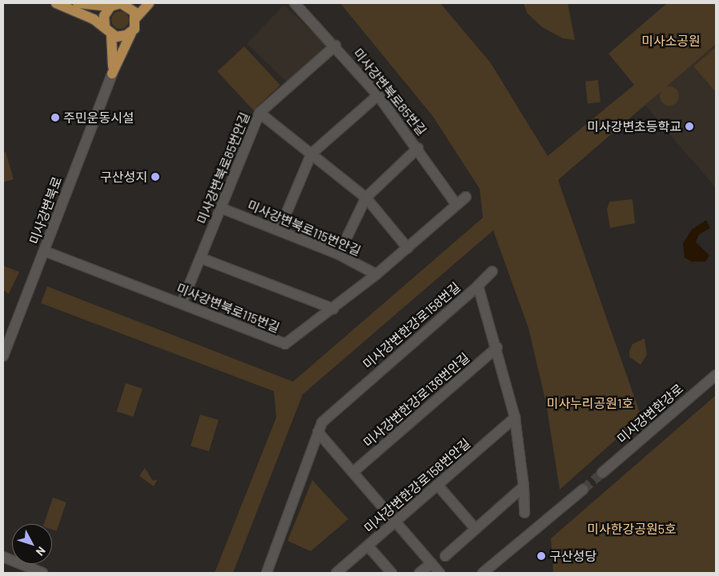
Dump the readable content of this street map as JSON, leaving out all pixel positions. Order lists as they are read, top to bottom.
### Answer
{
  "streets": {
    "street": [
      "미사강변북로85번길",
      "미사강변북로85번안길",
      "미사강변북로",
      "미사강변북로115번안길",
      "미사강변북로115번길",
      "미사강변한강로158번길",
      "미사강변한강로136번안길",
      "미사강변한강로",
      "미사강변한강로158번안길"
    ]
  },
  "crossings": [
    ["미사강변북로85번길", "미사강변북로85번안길"],
    ["미사강변북로85번길", "미사강변북로115번길"],
    ["미사강변북로85번안길", "미사강변북로115번안길"],
    ["미사강변북로85번안길", "미사강변북로115번길"],
    ["미사강변북로", "미사강변북로115번길"],
    ["미사강변북로115번안길", "미사강변북로115번길"],
    ["미사강변한강로158번길", "미사강변한강로136번안길"],
    ["미사강변한강로158번길", "미사강변한강로158번안길"]
  ],
  "parks": ["미사소공원", "미사누리공원1호", "미사한강공원5호"],
  "places": [
    "주민운동시설",
    "미사강변초등학교",
    "구산성지",
    "구산성당"
  ],
  "north": "bottom right"
}
